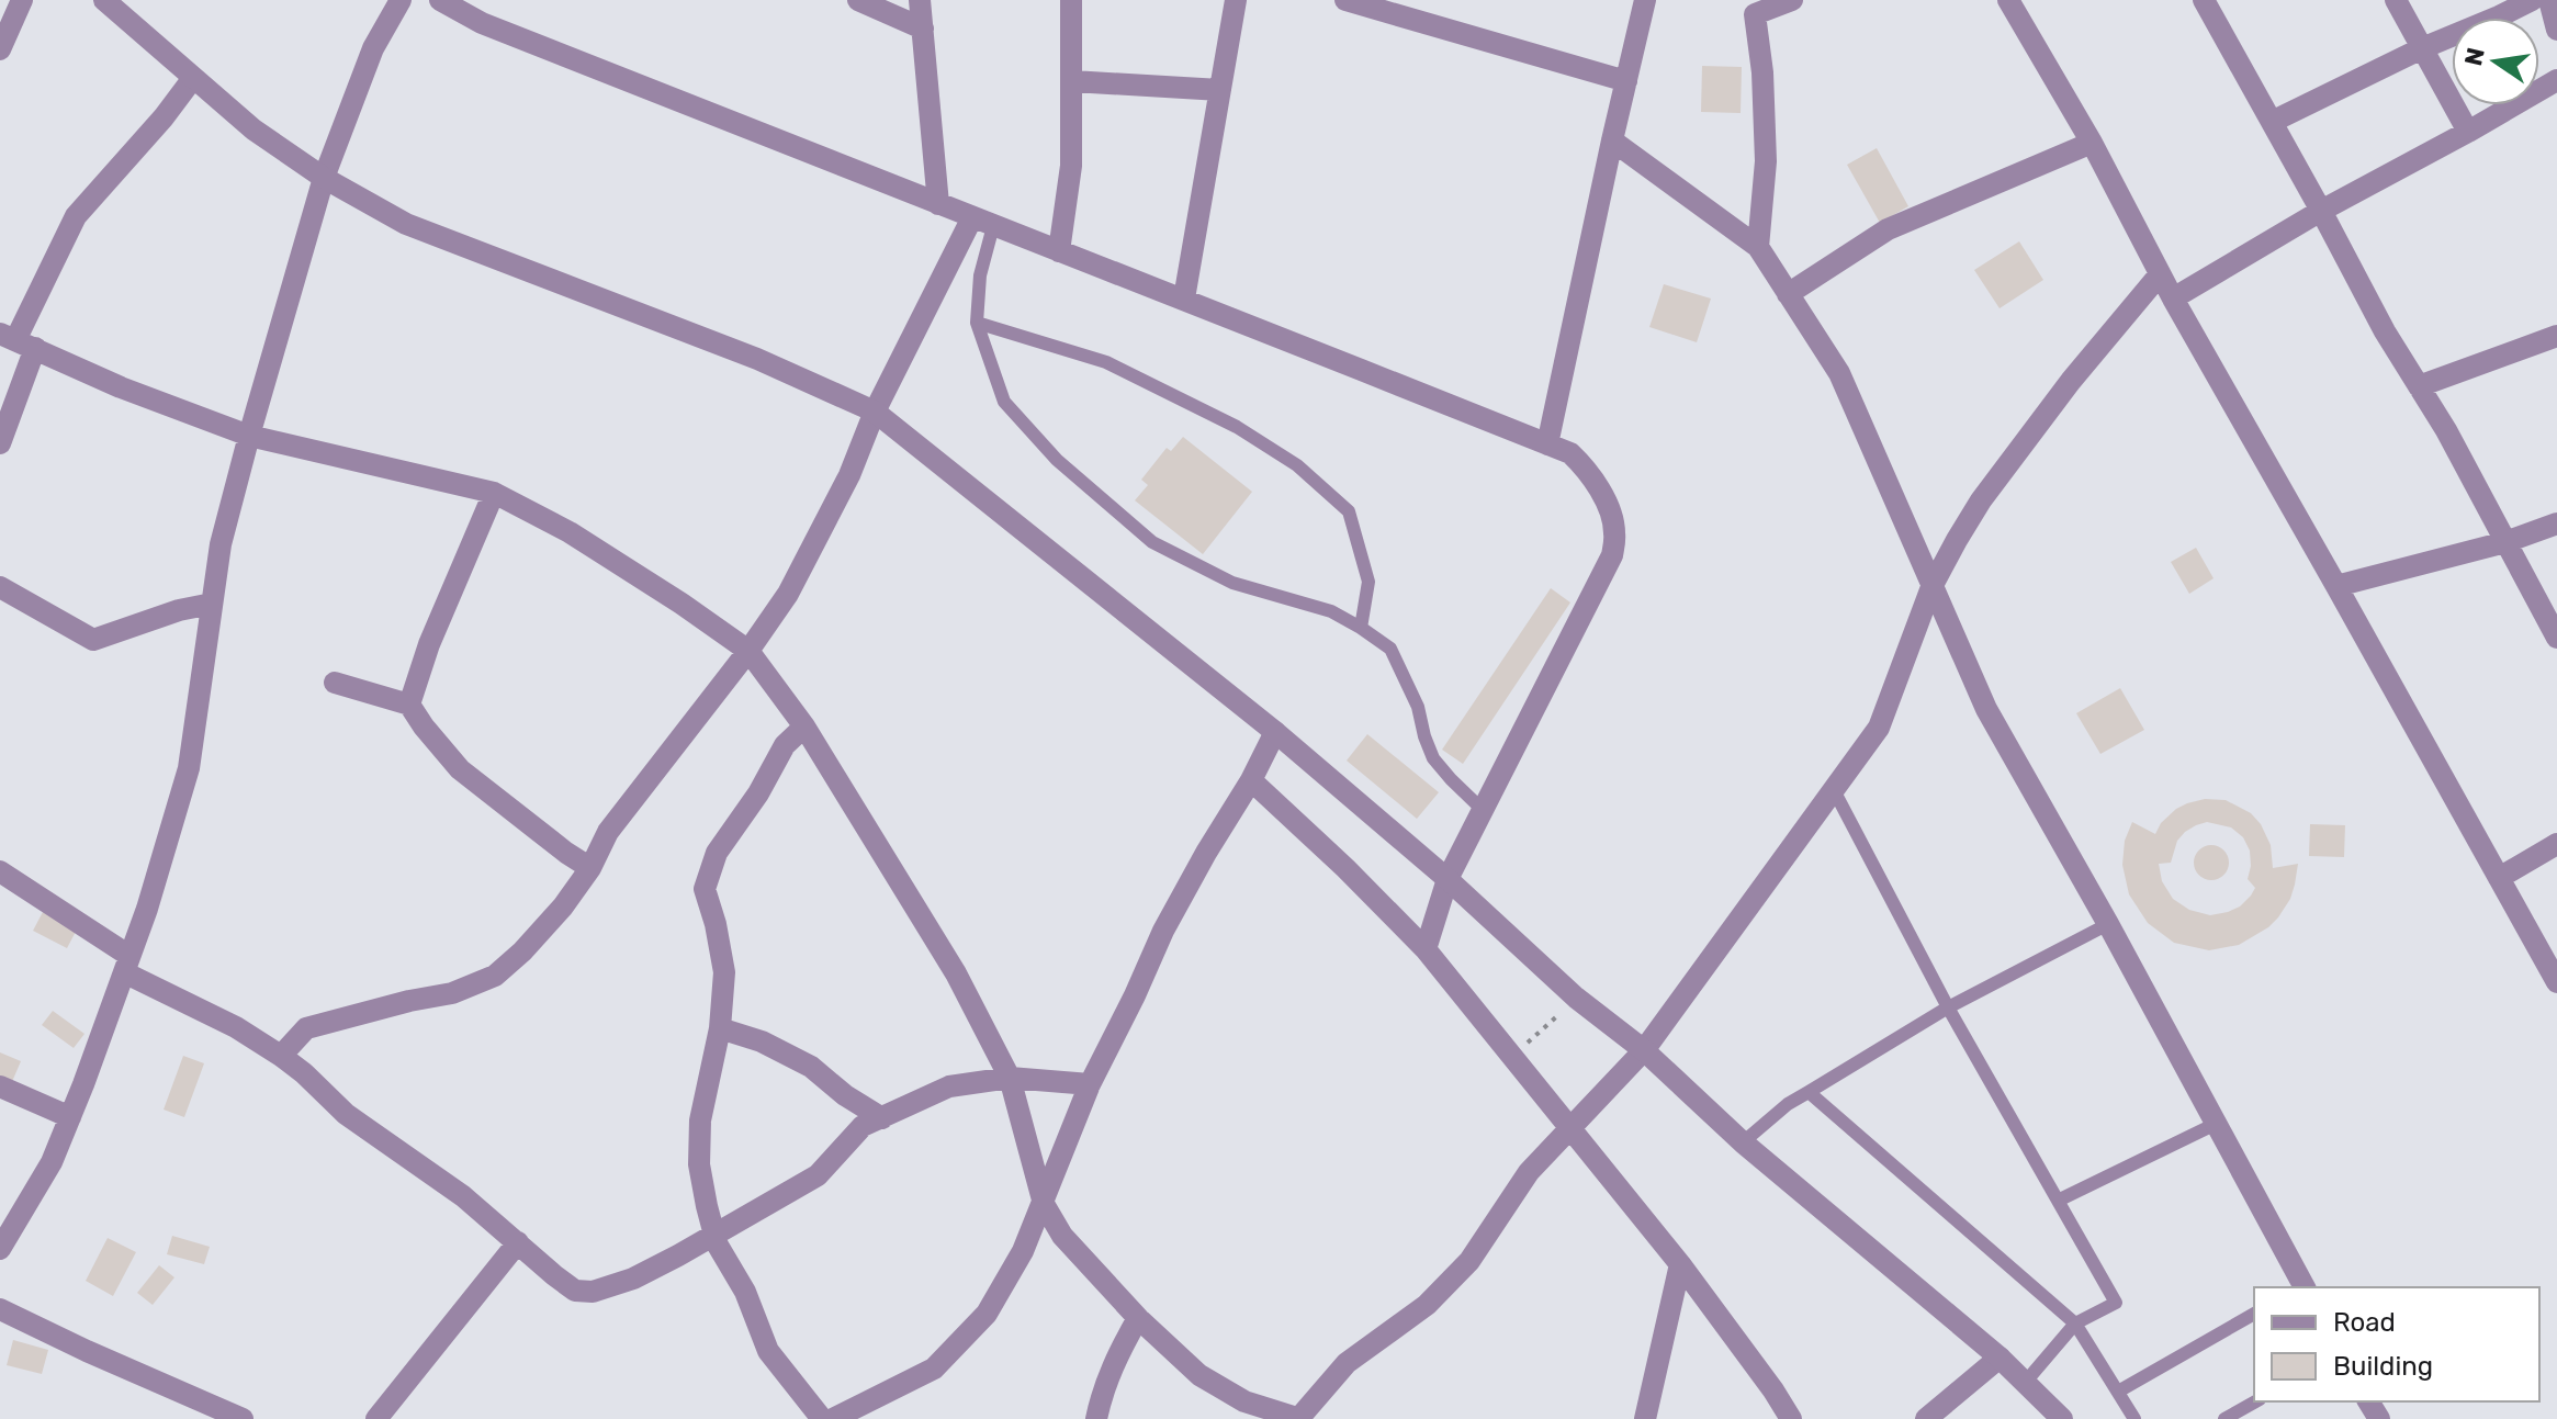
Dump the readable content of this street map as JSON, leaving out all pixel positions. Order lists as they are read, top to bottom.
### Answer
{
  "legend": ["Road", "Building"],
  "north": "left"
}
